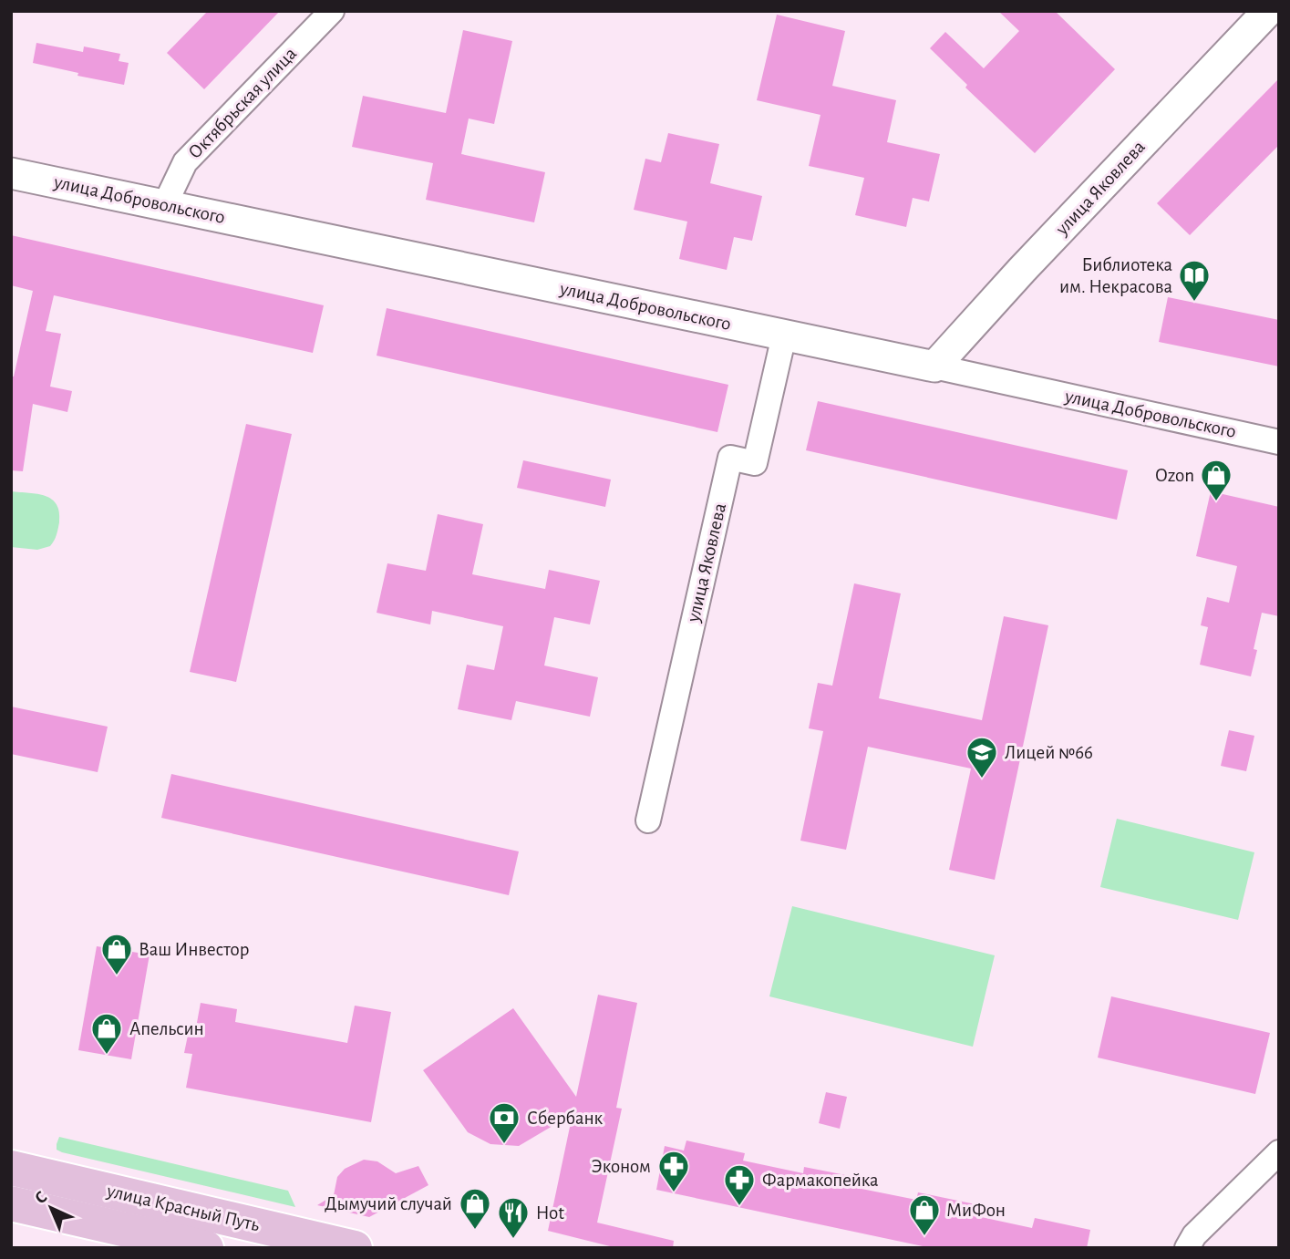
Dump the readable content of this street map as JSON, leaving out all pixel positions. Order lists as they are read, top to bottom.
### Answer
{
  "streets": {
    "main road": ["улица Красный Путь"],
    "street": ["Октябрьская улица", "улица Яковлева", "улица Добровольского"]
  },
  "crossings": [
    ["Октябрьская улица", "улица Добровольского"],
    ["улица Яковлева", "улица Добровольского"]
  ],
  "places": {
    "library": ["Библиотека им. Некрасова"],
    "shop": [
      "Ozon",
      "Ваш Инвестор",
      "Апельсин",
      "Дымучий случай",
      "МиФон"
    ],
    "school or university": ["Лицей №66"],
    "bank": ["Сбербанк"],
    "pharmacy": ["Эконом", "Фармакопейка"],
    "restaurant": ["Hot"]
  },
  "north": "top left"
}
